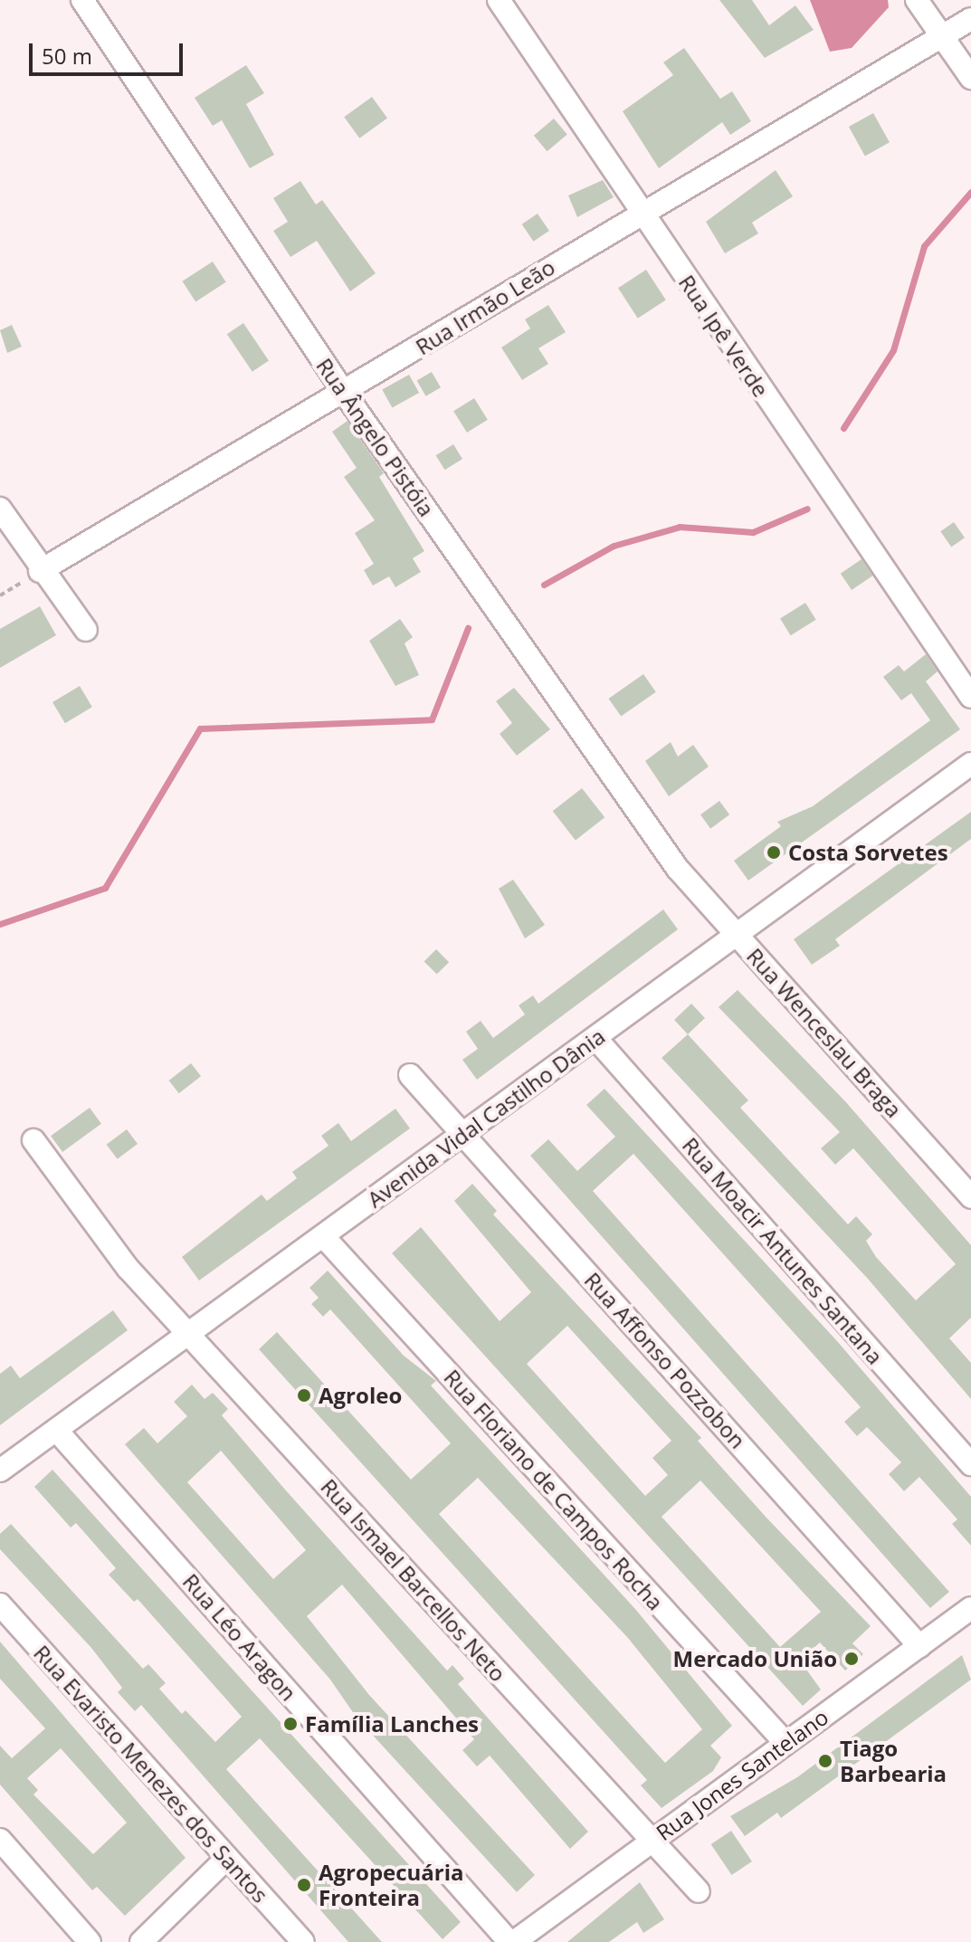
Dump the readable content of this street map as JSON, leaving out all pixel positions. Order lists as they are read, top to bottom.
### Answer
{
  "streets": {
    "street": [
      "Rua Irmão Leão",
      "Rua Ipê Verde",
      "Rua Ângelo Pistóia",
      "Rua Wenceslau Braga",
      "Avenida Vidal Castilho Dânia",
      "Rua Moacir Antunes Santana",
      "Rua Affonso Pozzobon",
      "Rua Floriano de Campos Rocha",
      "Rua Ismael Barcellos Neto",
      "Rua Léo Aragon",
      "Rua Evaristo Menezes dos Santos",
      "Rua Jones Santelano"
    ]
  },
  "crossings": [
    ["Rua Irmão Leão", "Rua Ipê Verde"],
    ["Rua Irmão Leão", "Rua Ângelo Pistóia"],
    ["Rua Ângelo Pistóia", "Rua Wenceslau Braga"],
    ["Rua Wenceslau Braga", "Avenida Vidal Castilho Dânia"],
    ["Avenida Vidal Castilho Dânia", "Rua Moacir Antunes Santana"],
    ["Avenida Vidal Castilho Dânia", "Rua Affonso Pozzobon"],
    ["Avenida Vidal Castilho Dânia", "Rua Floriano de Campos Rocha"],
    ["Avenida Vidal Castilho Dânia", "Rua Ismael Barcellos Neto"],
    ["Avenida Vidal Castilho Dânia", "Rua Léo Aragon"],
    ["Rua Affonso Pozzobon", "Rua Jones Santelano"],
    ["Rua Floriano de Campos Rocha", "Rua Jones Santelano"],
    ["Rua Ismael Barcellos Neto", "Rua Jones Santelano"],
    ["Rua Léo Aragon", "Rua Jones Santelano"]
  ],
  "places": [
    "Costa Sorvetes",
    "Agroleo",
    "Mercado União",
    "Família Lanches",
    "Tiago Barbearia",
    "Agropecuária Fronteira"
  ],
  "scale_bar": "50 m"
}
